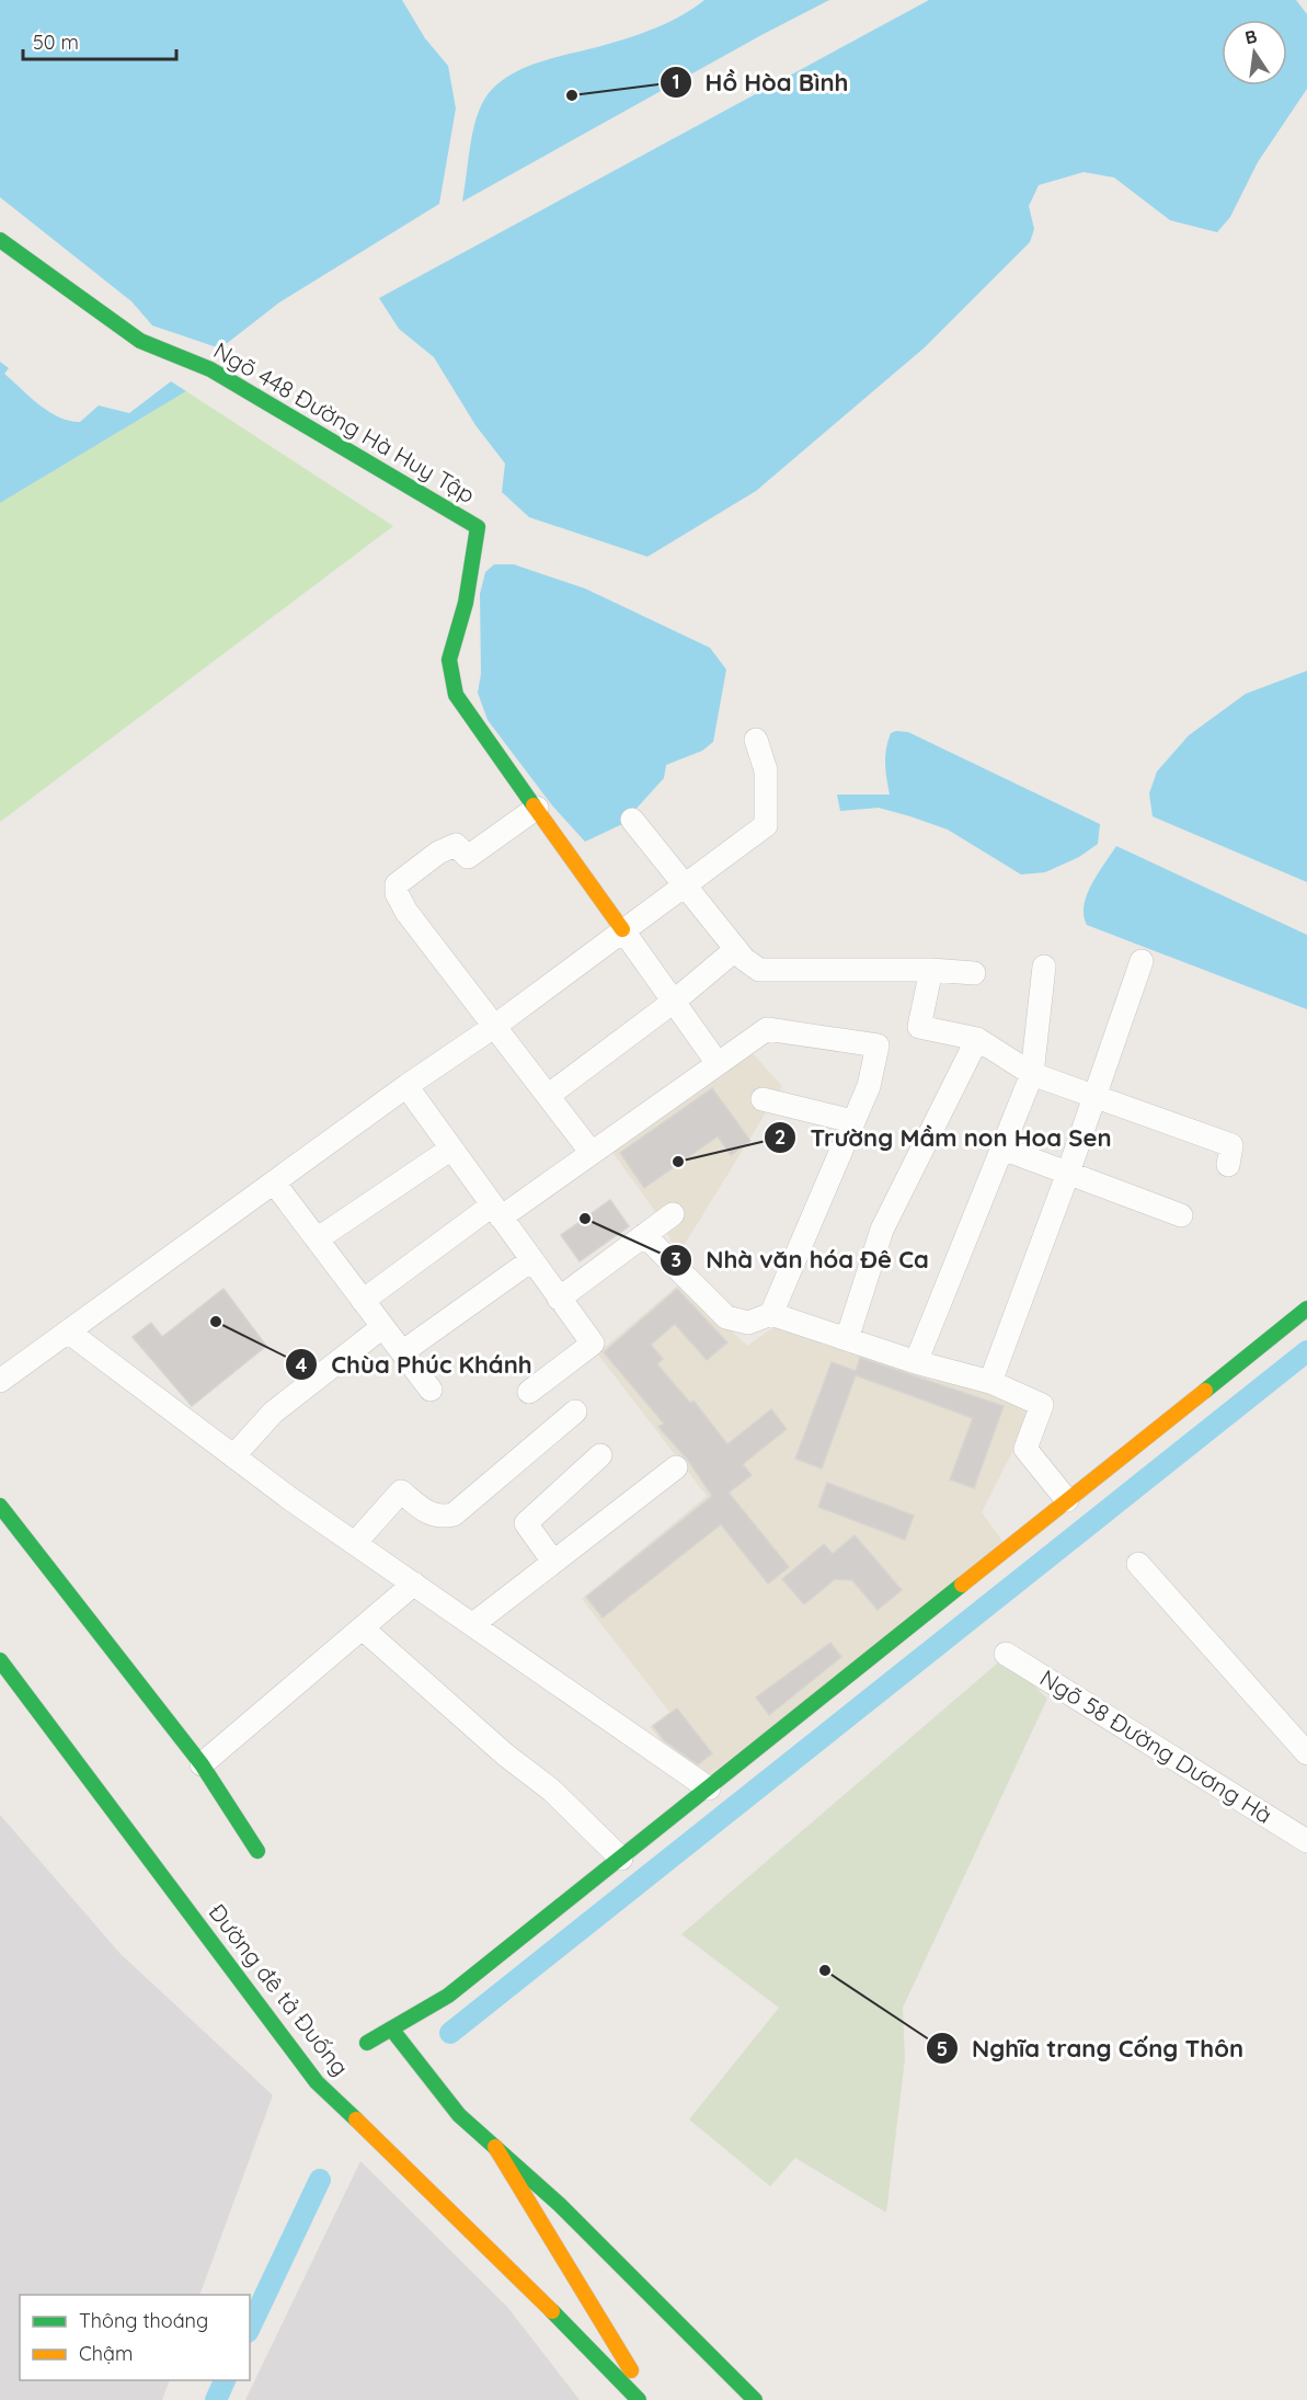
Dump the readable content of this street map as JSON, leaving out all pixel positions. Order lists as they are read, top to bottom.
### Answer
{
  "streets": {
    "street": ["Ngõ 448 Đường Hà Huy Tập", "Ngõ 58 Đường Dương Hà", "Đường đê tả Đuống"]
  },
  "places": [
    "Hồ Hòa Bình",
    "Trường Mầm non Hoa Sen",
    "Nhà văn hóa Đê Ca",
    "Chùa Phúc Khánh",
    "Nghĩa trang Cống Thôn"
  ],
  "legend": ["Thông thoáng", "Chậm"],
  "scale_bar": "50 m",
  "north": "top"
}
